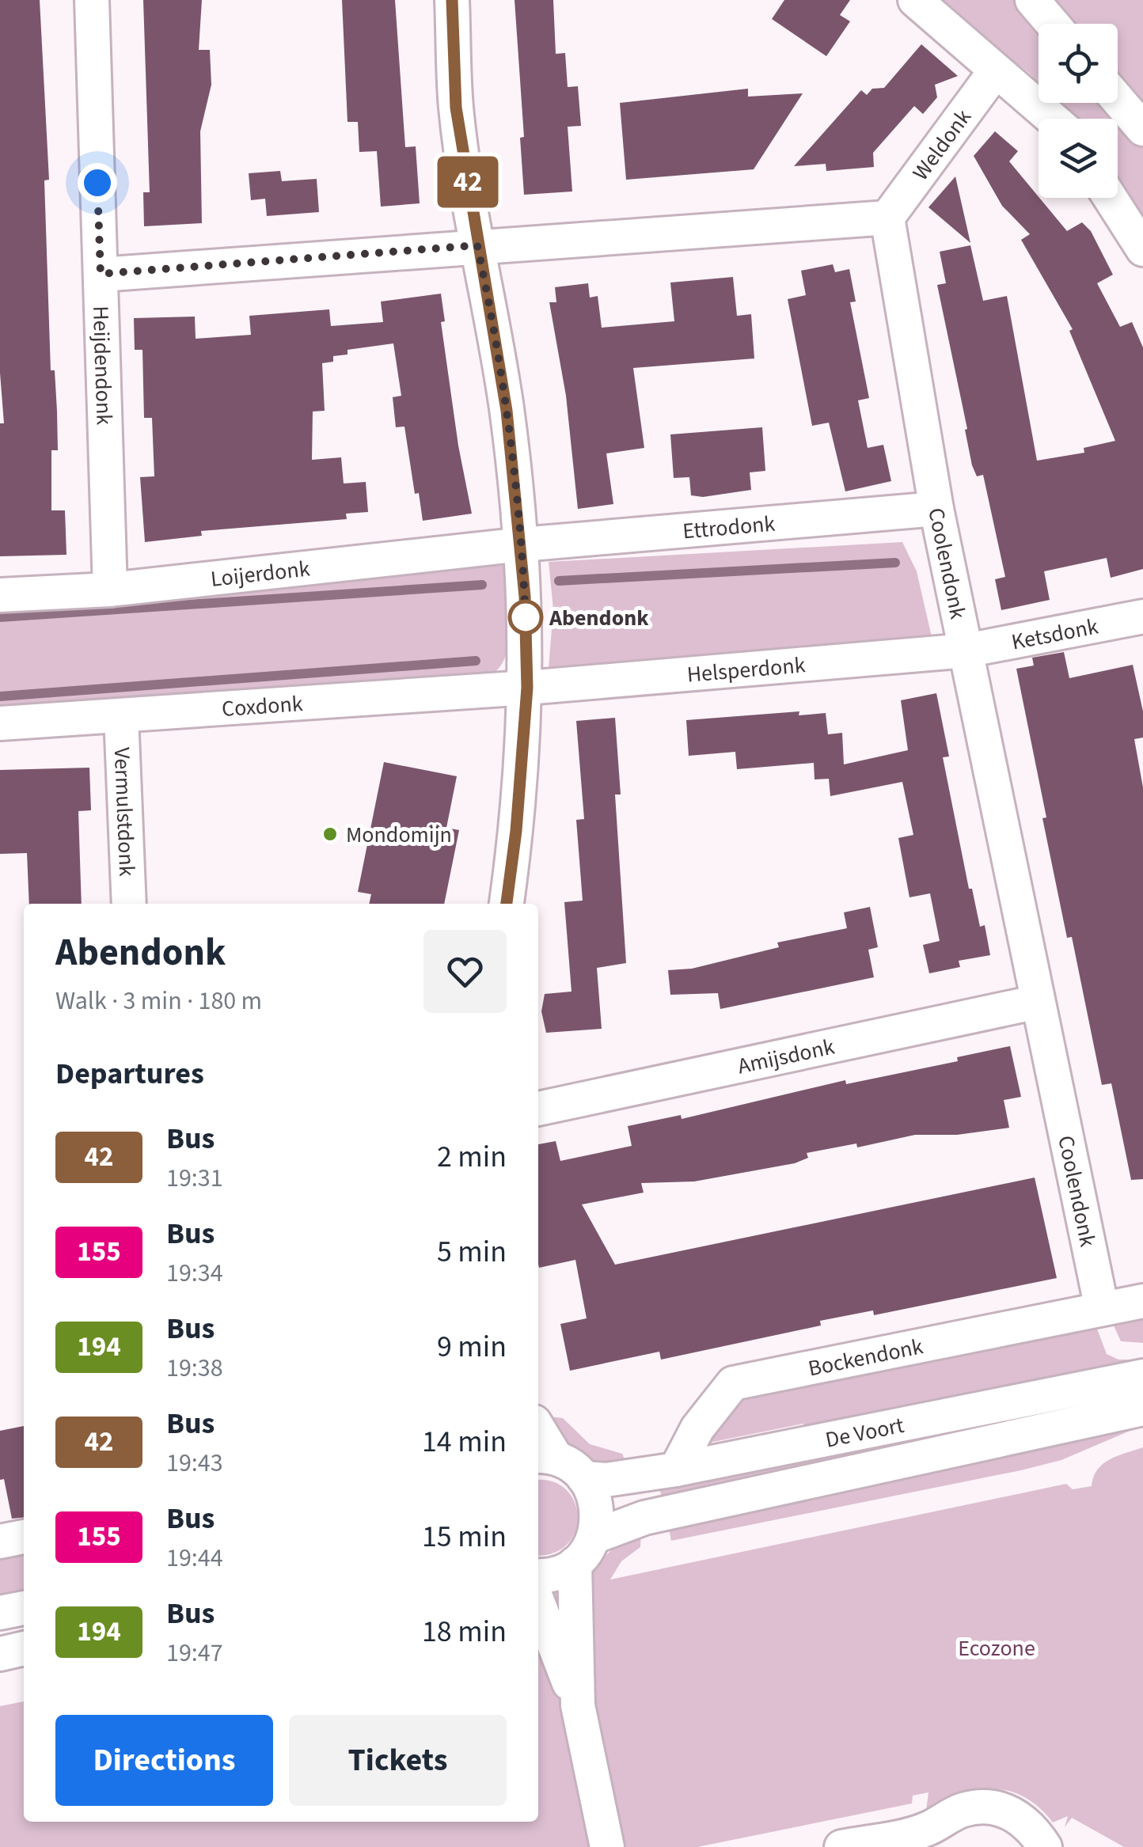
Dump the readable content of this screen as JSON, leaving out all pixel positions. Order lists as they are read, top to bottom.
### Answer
{
  "streets": {
    "street": [
      "Weldonk",
      "Heijdendonk",
      "Ettrodonk",
      "Coolendonk",
      "Loijerdonk",
      "Ketsdonk",
      "Helsperdonk",
      "Coxdonk",
      "Vermulstdonk",
      "Amijsdonk",
      "Bockendonk",
      "De Voort"
    ]
  },
  "crossings": [
    ["Weldonk", "Coolendonk"],
    ["Heijdendonk", "Loijerdonk"],
    ["Ettrodonk", "Coolendonk"],
    ["Ettrodonk", "Loijerdonk"],
    ["Coolendonk", "Ketsdonk"],
    ["Coolendonk", "Helsperdonk"],
    ["Coolendonk", "Amijsdonk"],
    ["Coolendonk", "Bockendonk"],
    ["Ketsdonk", "Helsperdonk"],
    ["Helsperdonk", "Coxdonk"],
    ["Coxdonk", "Vermulstdonk"],
    ["Bockendonk", "De Voort"]
  ],
  "parks": ["Ecozone"],
  "places": ["Abendonk", "Mondomijn"],
  "lines": ["bus line 42"],
  "page": {
    "on_map": "42",
    "heading": [
      ["Abendonk", "Walk · 3 min · 180 m"],
      "Departures"
    ],
    "list": [
      {
        "mark": "42",
        "name": "Bus",
        "note": "19:31",
        "value": "2 min"
      },
      {
        "mark": "155",
        "name": "Bus",
        "note": "19:34",
        "value": "5 min"
      },
      {
        "mark": "194",
        "name": "Bus",
        "note": "19:38",
        "value": "9 min"
      },
      {
        "mark": "42",
        "name": "Bus",
        "note": "19:43",
        "value": "14 min"
      },
      {
        "mark": "155",
        "name": "Bus",
        "note": "19:44",
        "value": "15 min"
      },
      {
        "mark": "194",
        "name": "Bus",
        "note": "19:47",
        "value": "18 min"
      }
    ],
    "buttons": ["Directions", "Tickets"]
  }
}
